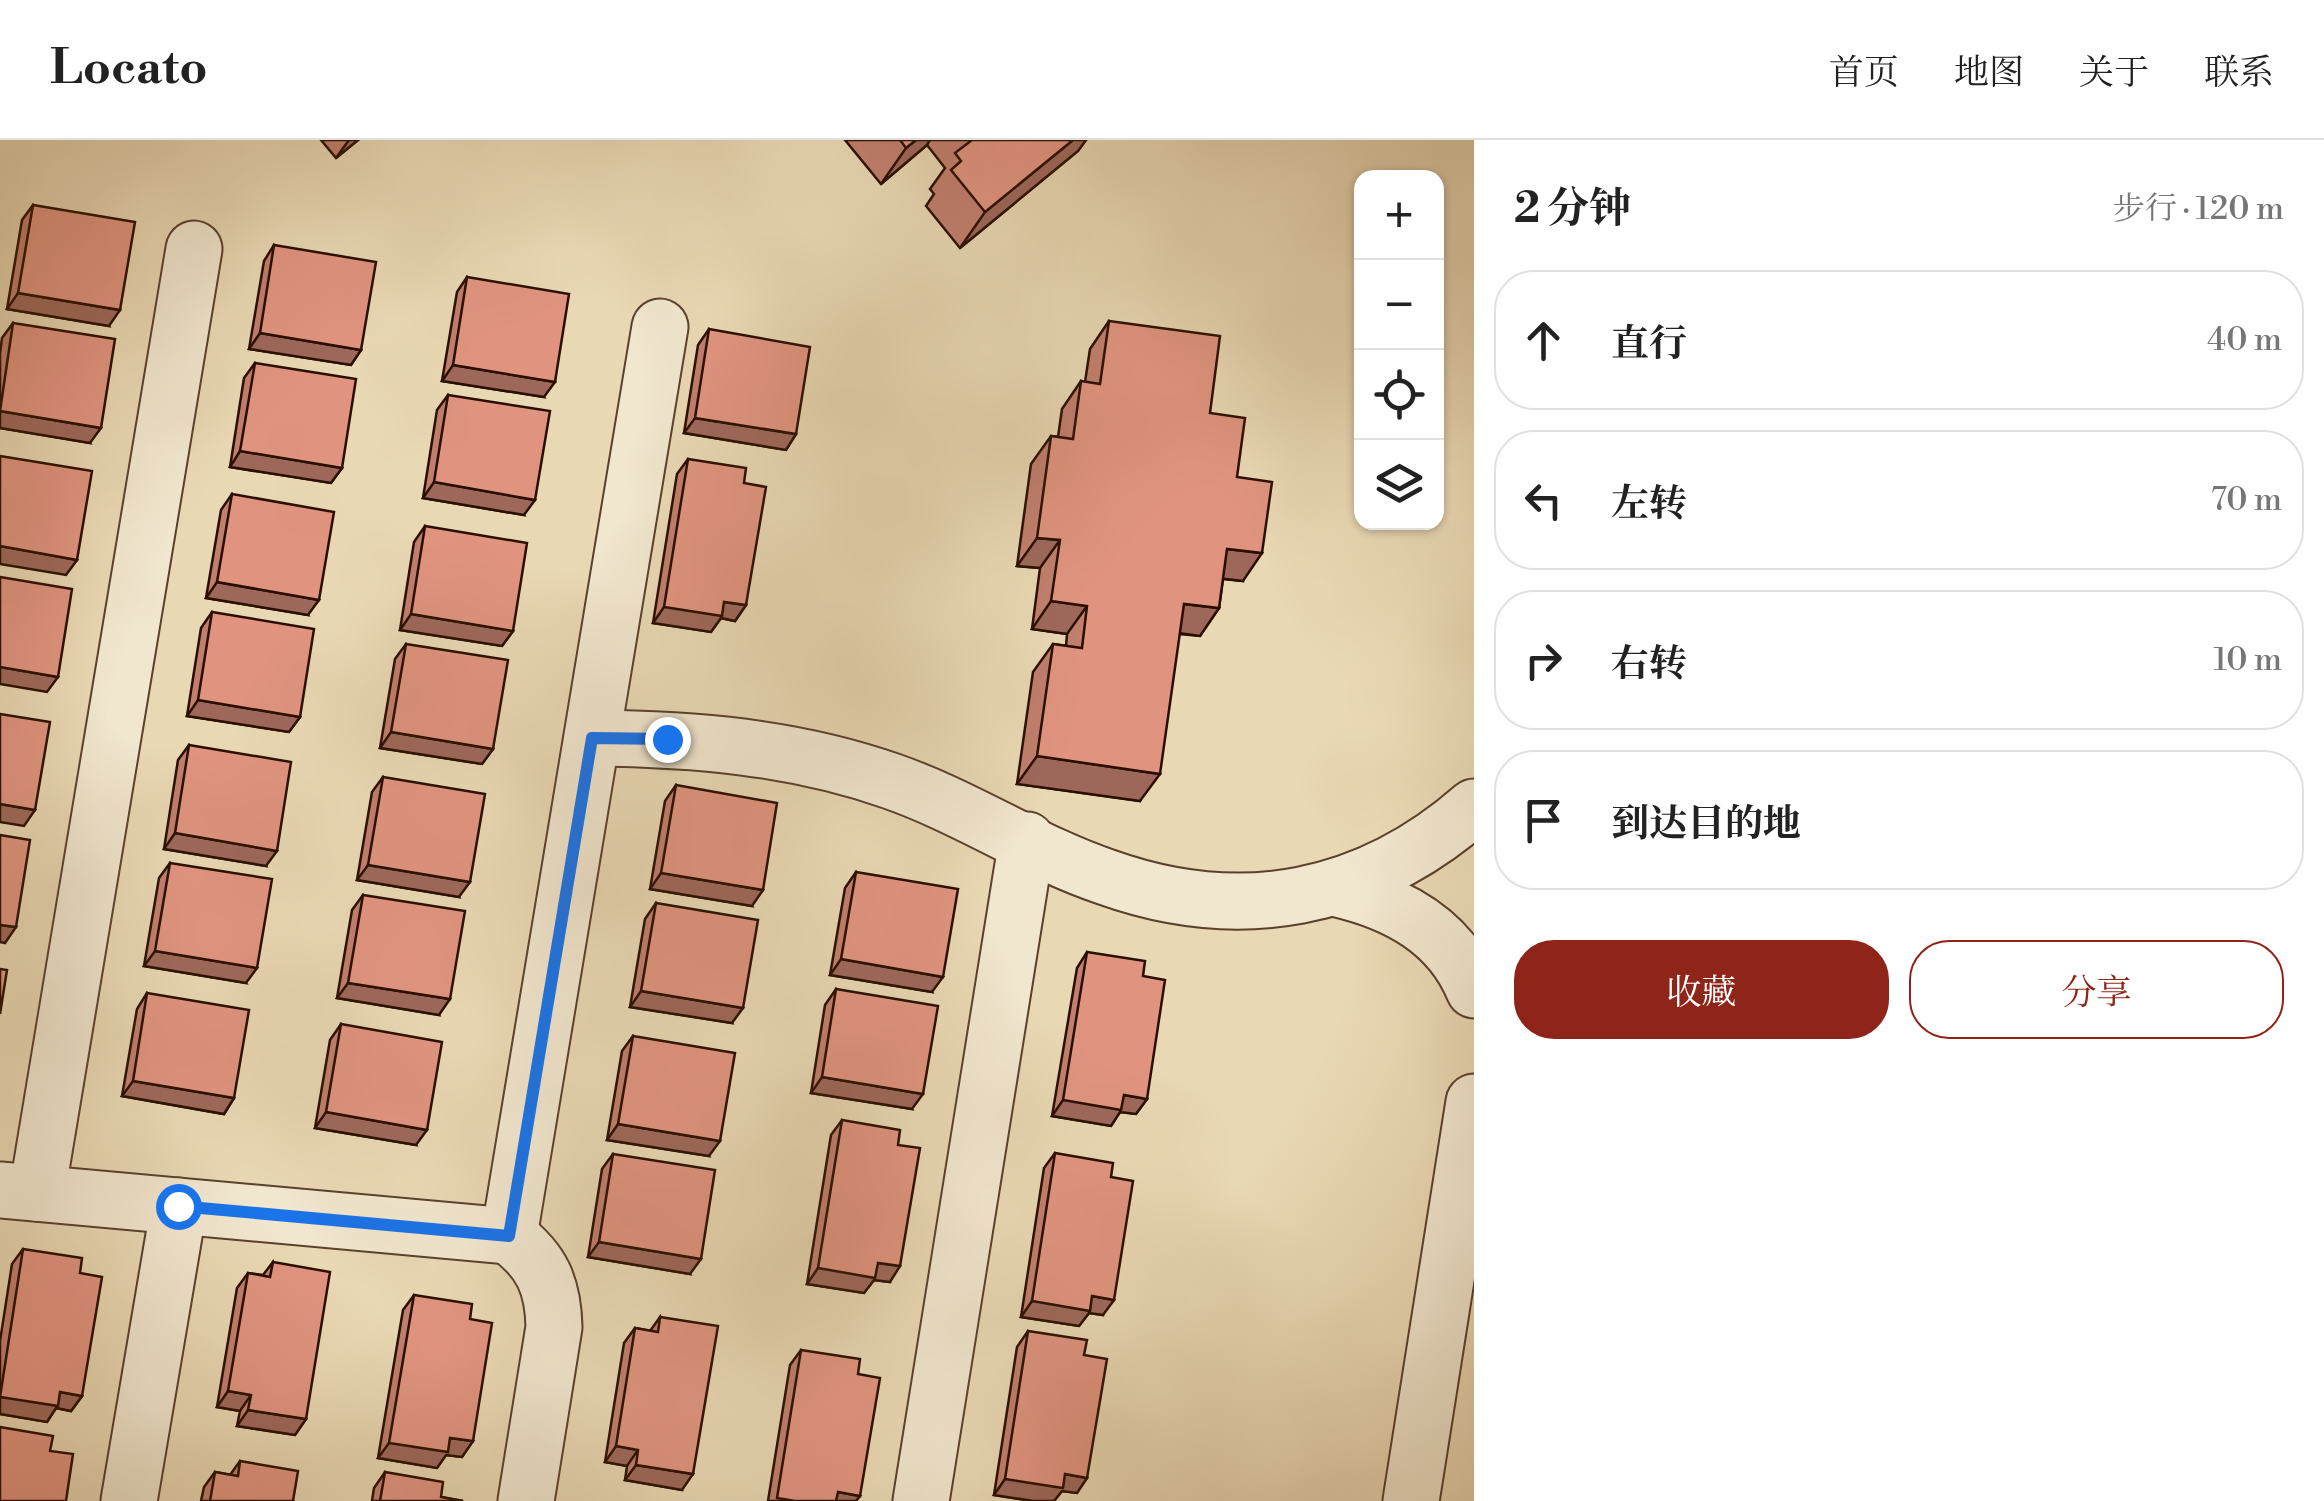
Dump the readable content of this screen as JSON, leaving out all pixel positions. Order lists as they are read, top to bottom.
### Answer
{
  "page": {
    "header": "Locato",
    "nav": [
      "首页",
      "地图",
      "关于",
      "联系"
    ],
    "heading": ["2 分钟", "步行 · 120 m"],
    "map_buttons": ["+", "−"],
    "list": [
      ["直行", "40 m"],
      ["左转", "70 m"],
      ["右转", "10 m"],
      "到达目的地"
    ],
    "buttons": ["收藏", "分享"]
  }
}
